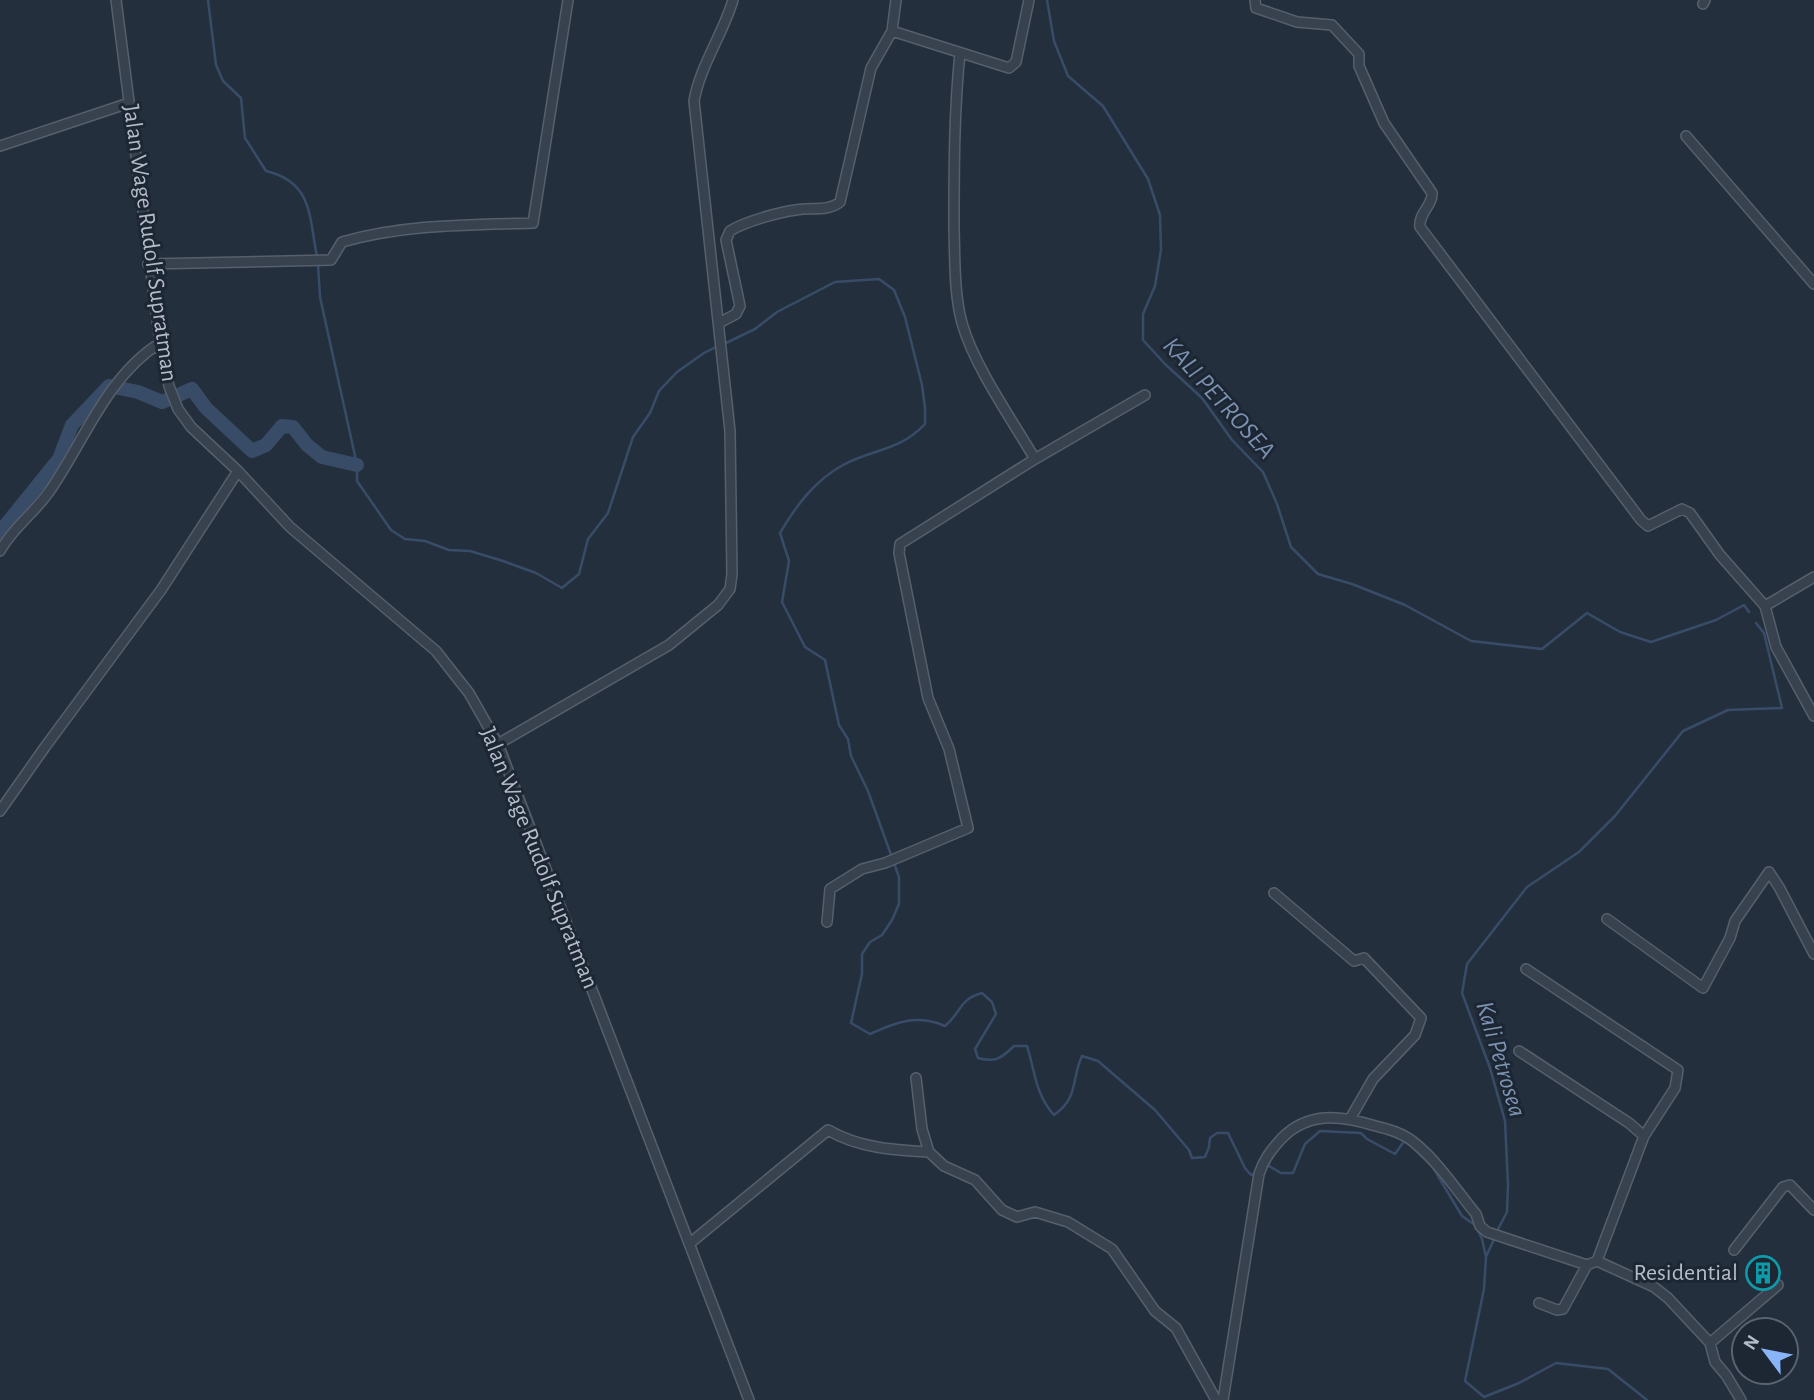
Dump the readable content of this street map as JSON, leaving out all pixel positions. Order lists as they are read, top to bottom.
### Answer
{
  "streets": {
    "street": ["Jalan Wage Rudolf Supratman"]
  },
  "water": ["KALI PETROSEA", "Kali Petrosea"],
  "places": {
    "building": ["Residential"]
  },
  "north": "top left"
}
